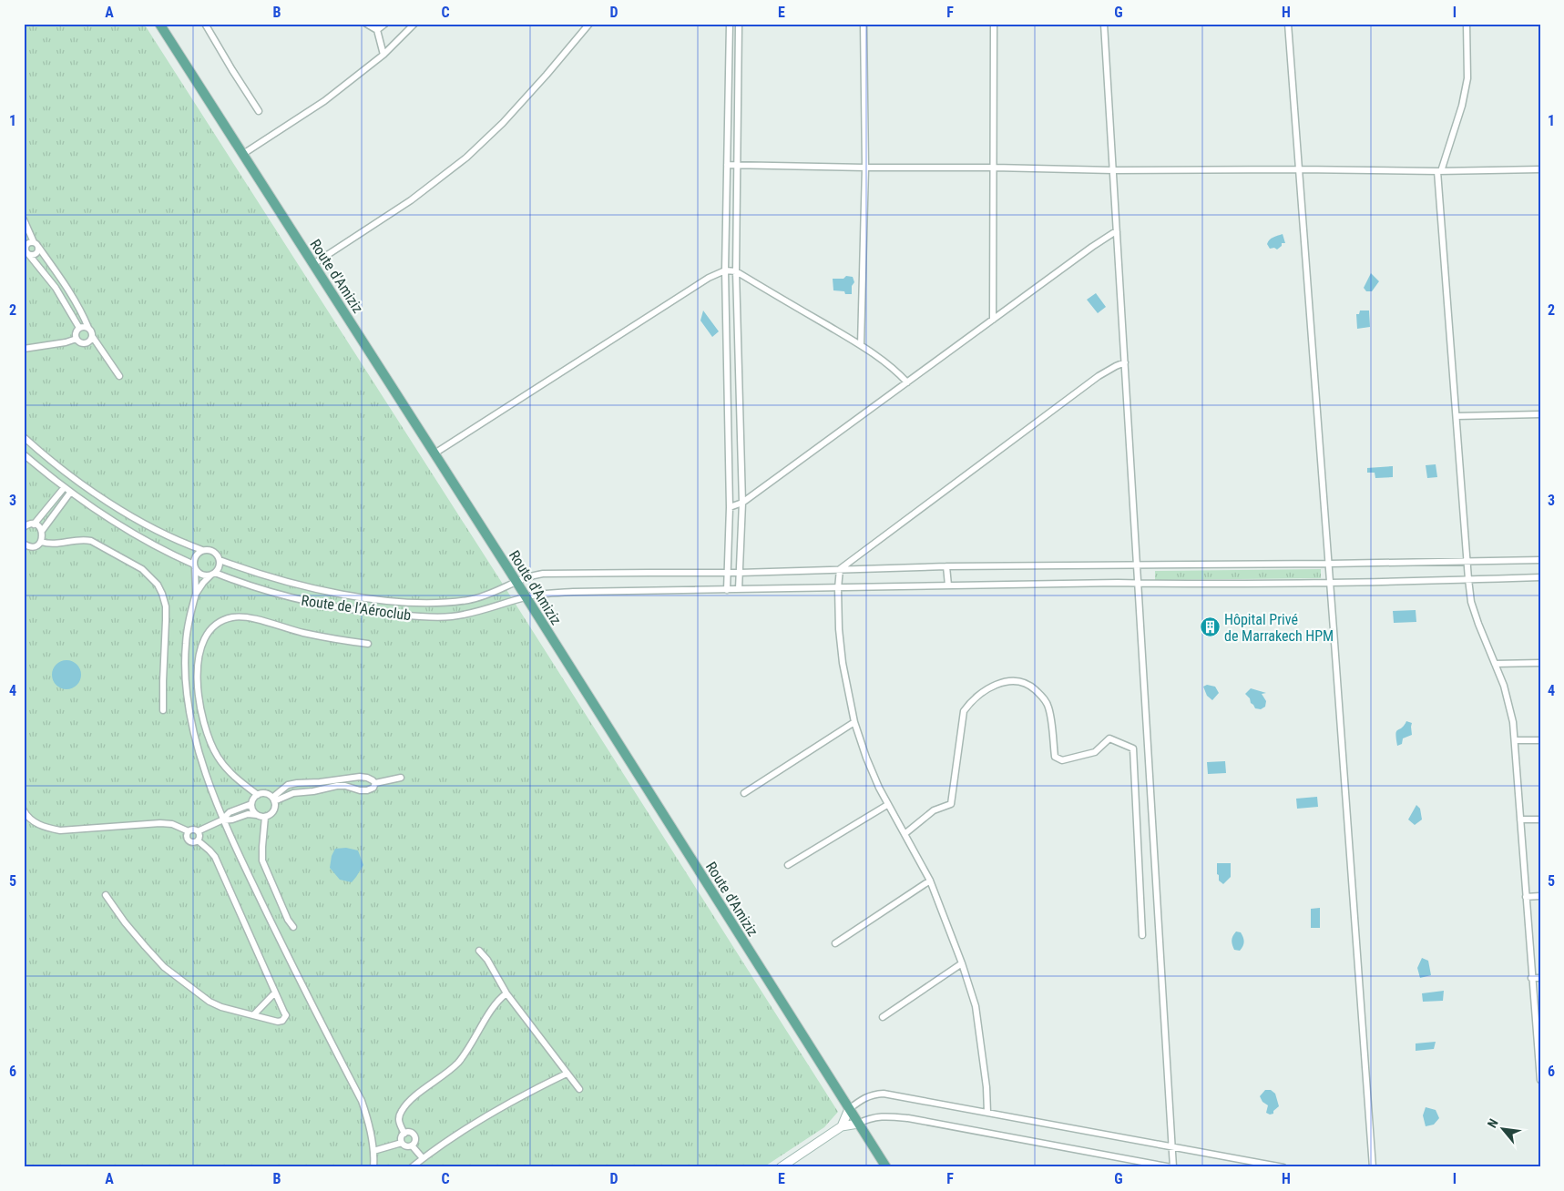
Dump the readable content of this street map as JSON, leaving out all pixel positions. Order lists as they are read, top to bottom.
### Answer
{
  "streets": {
    "main road": ["Route d'Amiziz"],
    "street": ["Route de l’Aéroclub"]
  },
  "crossings": [
    ["Route d'Amiziz", "Route de l’Aéroclub"]
  ],
  "places": {
    "building": ["Hôpital Privé de Marrakech HPM"]
  },
  "north": "top left",
  "grid": {
    "columns": [
      "A",
      "B",
      "C",
      "D",
      "E",
      "F",
      "G",
      "H",
      "I"
    ],
    "rows": [
      "1",
      "2",
      "3",
      "4",
      "5",
      "6"
    ]
  }
}
